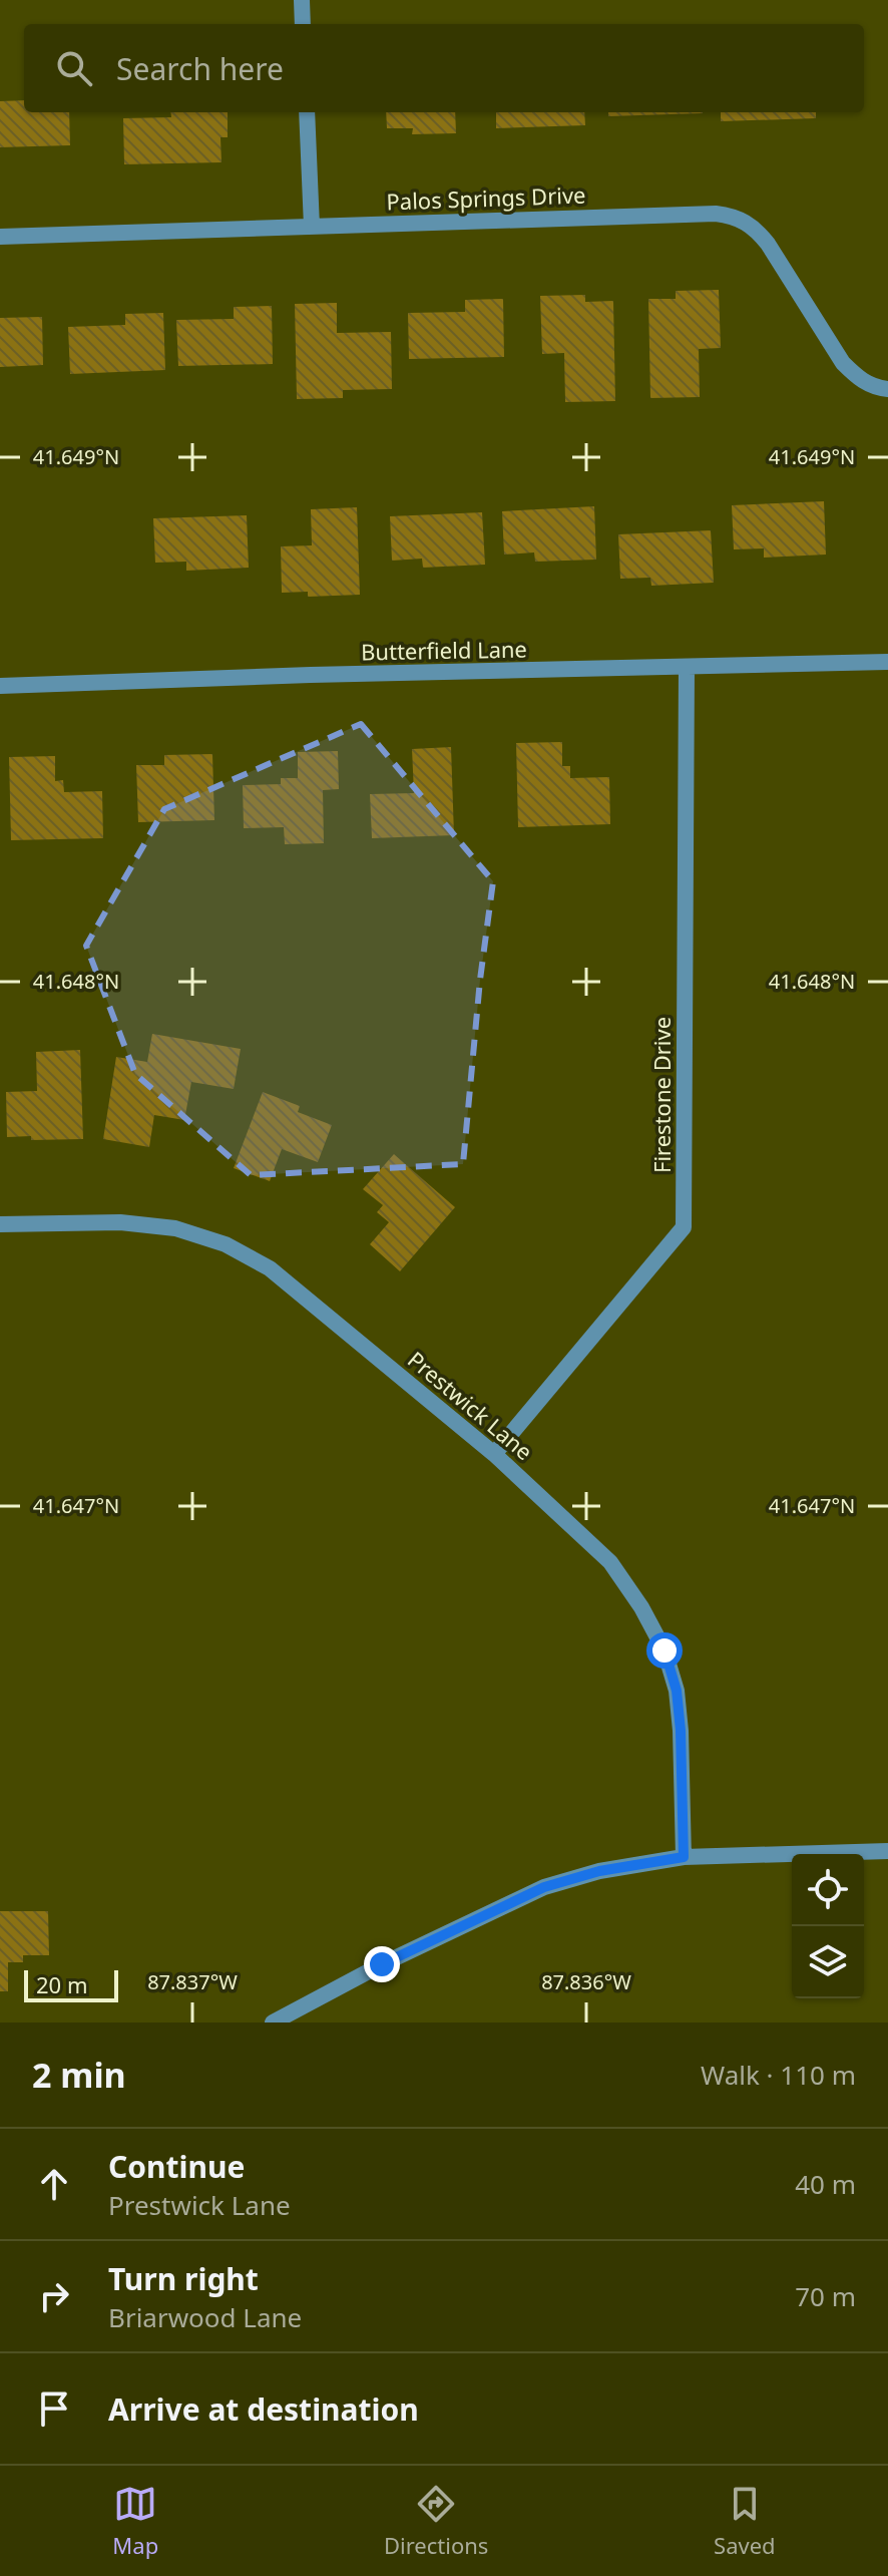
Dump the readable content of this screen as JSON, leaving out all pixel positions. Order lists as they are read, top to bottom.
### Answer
{
  "streets": {
    "street": [
      "Palos Springs Drive",
      "Butterfield Lane",
      "Firestone Drive",
      "Prestwick Lane"
    ]
  },
  "crossings": [
    ["Butterfield Lane", "Firestone Drive"],
    ["Firestone Drive", "Prestwick Lane"]
  ],
  "scale_bar": "20 m",
  "page": {
    "search": "Search here",
    "scale": "20 m",
    "heading": ["2 min", "Walk · 110 m"],
    "list": [
      ["Continue", "Prestwick Lane", "40 m"],
      ["Turn right", "Briarwood Lane", "70 m"],
      "Arrive at destination"
    ],
    "nav": ["Map", "Directions", "Saved"]
  },
  "coordinates": [
    "41.649°N",
    "41.648°N",
    "41.647°N",
    "87.837°W",
    "87.836°W"
  ]
}
